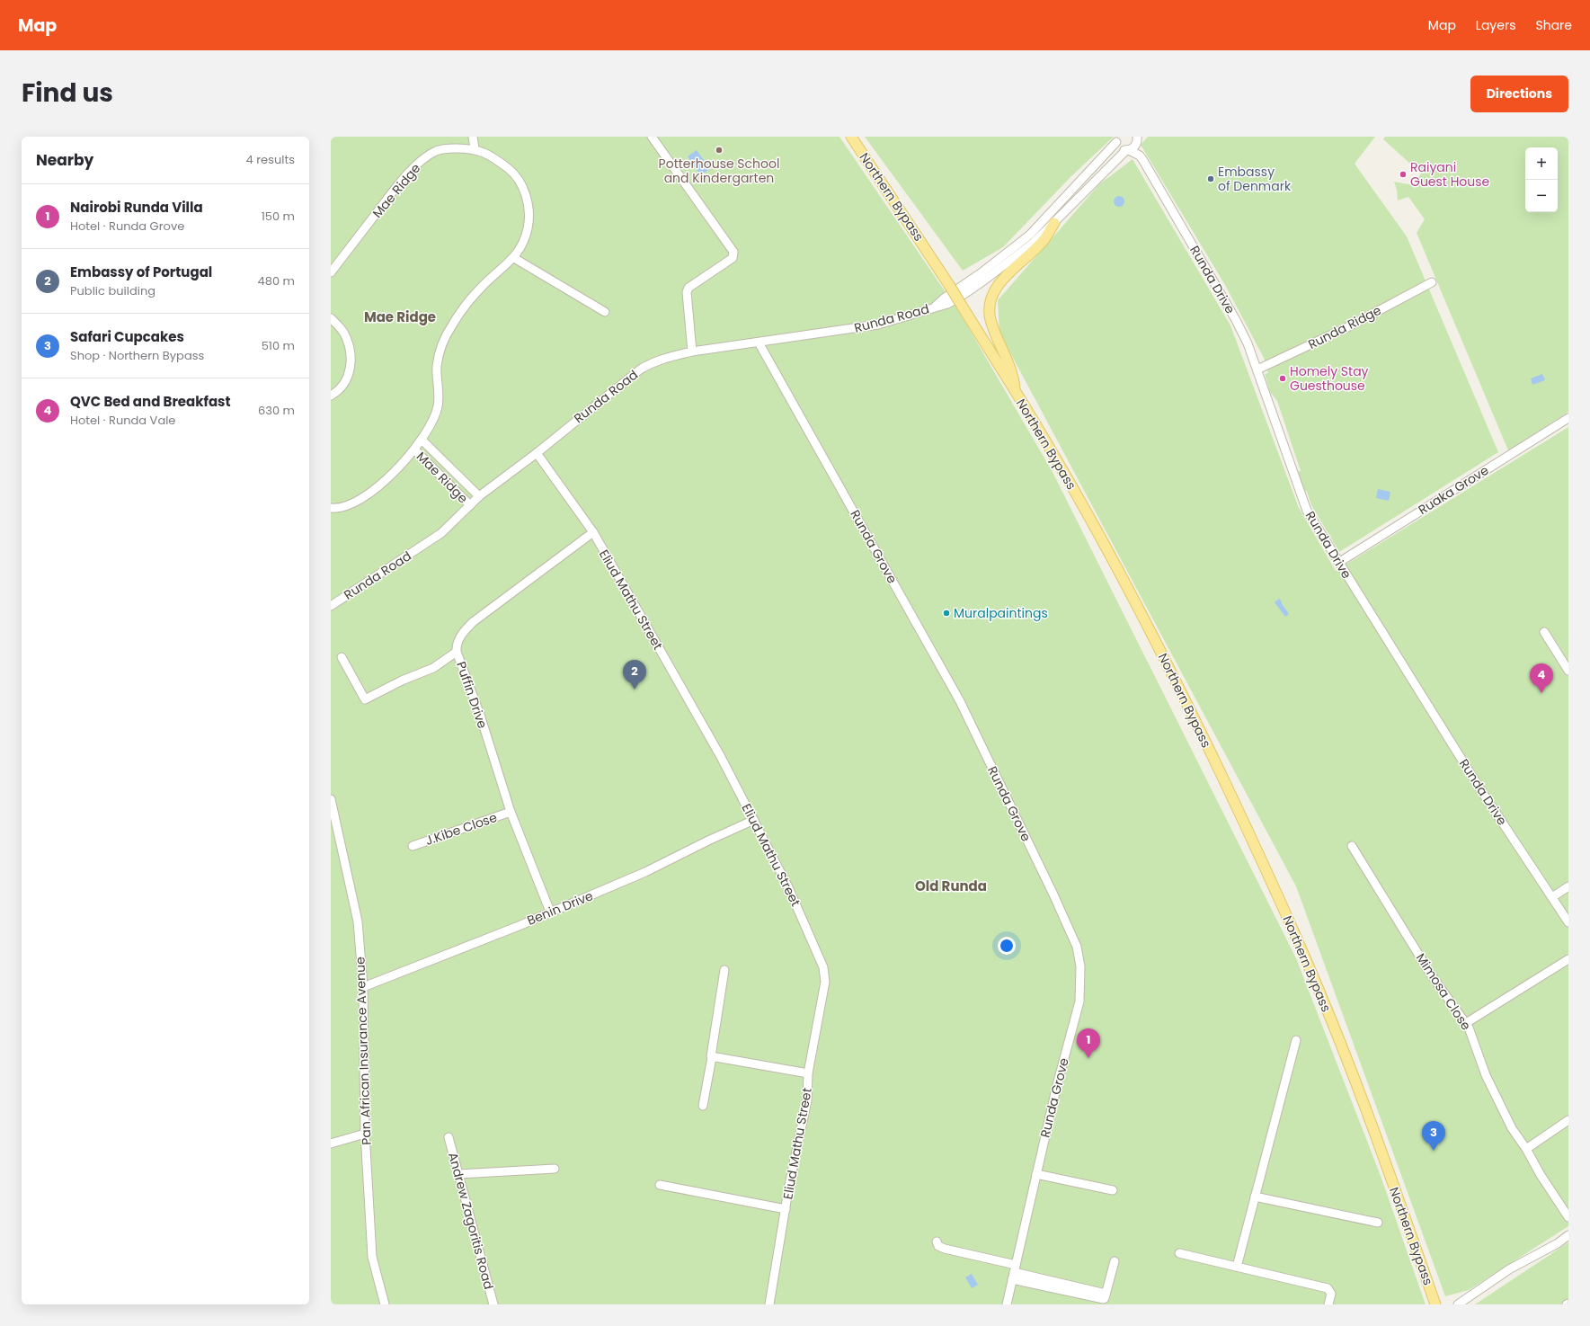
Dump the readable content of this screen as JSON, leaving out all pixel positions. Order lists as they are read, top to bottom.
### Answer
{
  "streets": {
    "main road": ["Northern Bypass"],
    "street": [
      "Mae Ridge",
      "Runda Drive",
      "Runda Road",
      "Runda Ridge",
      "Ruaka Grove",
      "Runda Grove",
      "Eliud Mathu Street",
      "Puffin Drive",
      "J.Kibe Close",
      "Benin Drive",
      "Mimosa Close",
      "Pan African Insurance Avenue",
      "Andrew Zagoritis Road"
    ]
  },
  "crossings": [
    ["Mae Ridge", "Runda Road"],
    ["Runda Drive", "Runda Road"],
    ["Runda Drive", "Runda Ridge"],
    ["Runda Drive", "Ruaka Grove"],
    ["Runda Road", "Runda Grove"],
    ["Runda Road", "Eliud Mathu Street"],
    ["Eliud Mathu Street", "Puffin Drive"],
    ["Eliud Mathu Street", "Benin Drive"],
    ["Puffin Drive", "J.Kibe Close"],
    ["Puffin Drive", "Benin Drive"],
    ["Benin Drive", "Pan African Insurance Avenue"]
  ],
  "districts": ["Mae Ridge", "Old Runda"],
  "places": [
    "Potterhouse School and Kindergarten",
    "Raiyani Guest House",
    "Embassy of Denmark",
    "Homely Stay Guesthouse",
    "Muralpaintings"
  ],
  "page": {
    "header": "Map",
    "nav": ["Map", "Layers", "Share"],
    "title": "Find us",
    "buttons": "Directions",
    "heading": ["Nearby", "4 results"],
    "map_buttons": ["+", "−"],
    "list": [
      {
        "mark": "1",
        "name": "Nairobi Runda Villa",
        "note": "Hotel · Runda Grove",
        "value": "150 m"
      },
      {
        "mark": "2",
        "name": "Embassy of Portugal",
        "note": "Public building",
        "value": "480 m"
      },
      {
        "mark": "3",
        "name": "Safari Cupcakes",
        "note": "Shop · Northern Bypass",
        "value": "510 m"
      },
      {
        "mark": "4",
        "name": "QVC Bed and Breakfast",
        "note": "Hotel · Runda Vale",
        "value": "630 m"
      }
    ],
    "pins": [
      "2",
      "4",
      "1",
      "3"
    ]
  }
}
